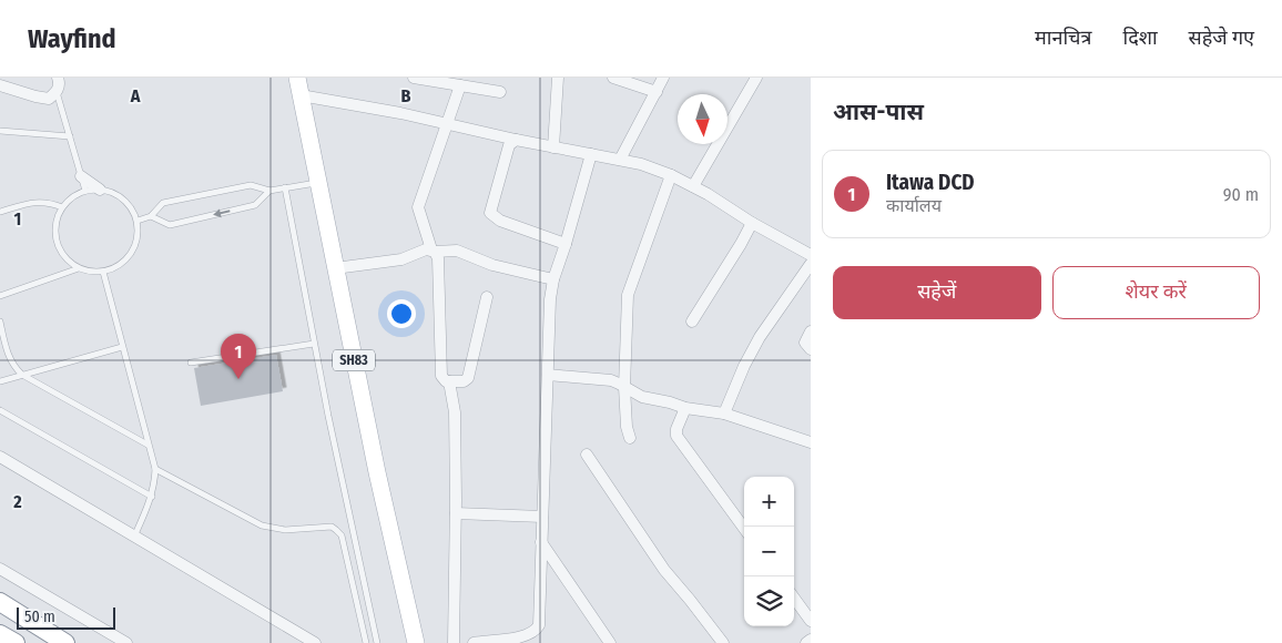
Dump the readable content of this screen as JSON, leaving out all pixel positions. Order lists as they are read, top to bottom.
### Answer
{
  "streets": {
    "main road": ["SH83"]
  },
  "scale_bar": "50 m",
  "north": "bottom",
  "page": {
    "header": "Wayfind",
    "nav": ["मानचित्र", "दिशा", "सहेजे गए"],
    "heading": "आस-पास",
    "list": [
      {
        "mark": "1",
        "name": "Itawa DCD",
        "note": "कार्यालय",
        "value": "90 m"
      }
    ],
    "buttons": ["सहेजें", "शेयर करें"],
    "pins": "1",
    "map_buttons": ["+", "−"],
    "scale": "50 m"
  },
  "grid": {
    "columns": ["A", "B"],
    "rows": ["1", "2"]
  }
}
